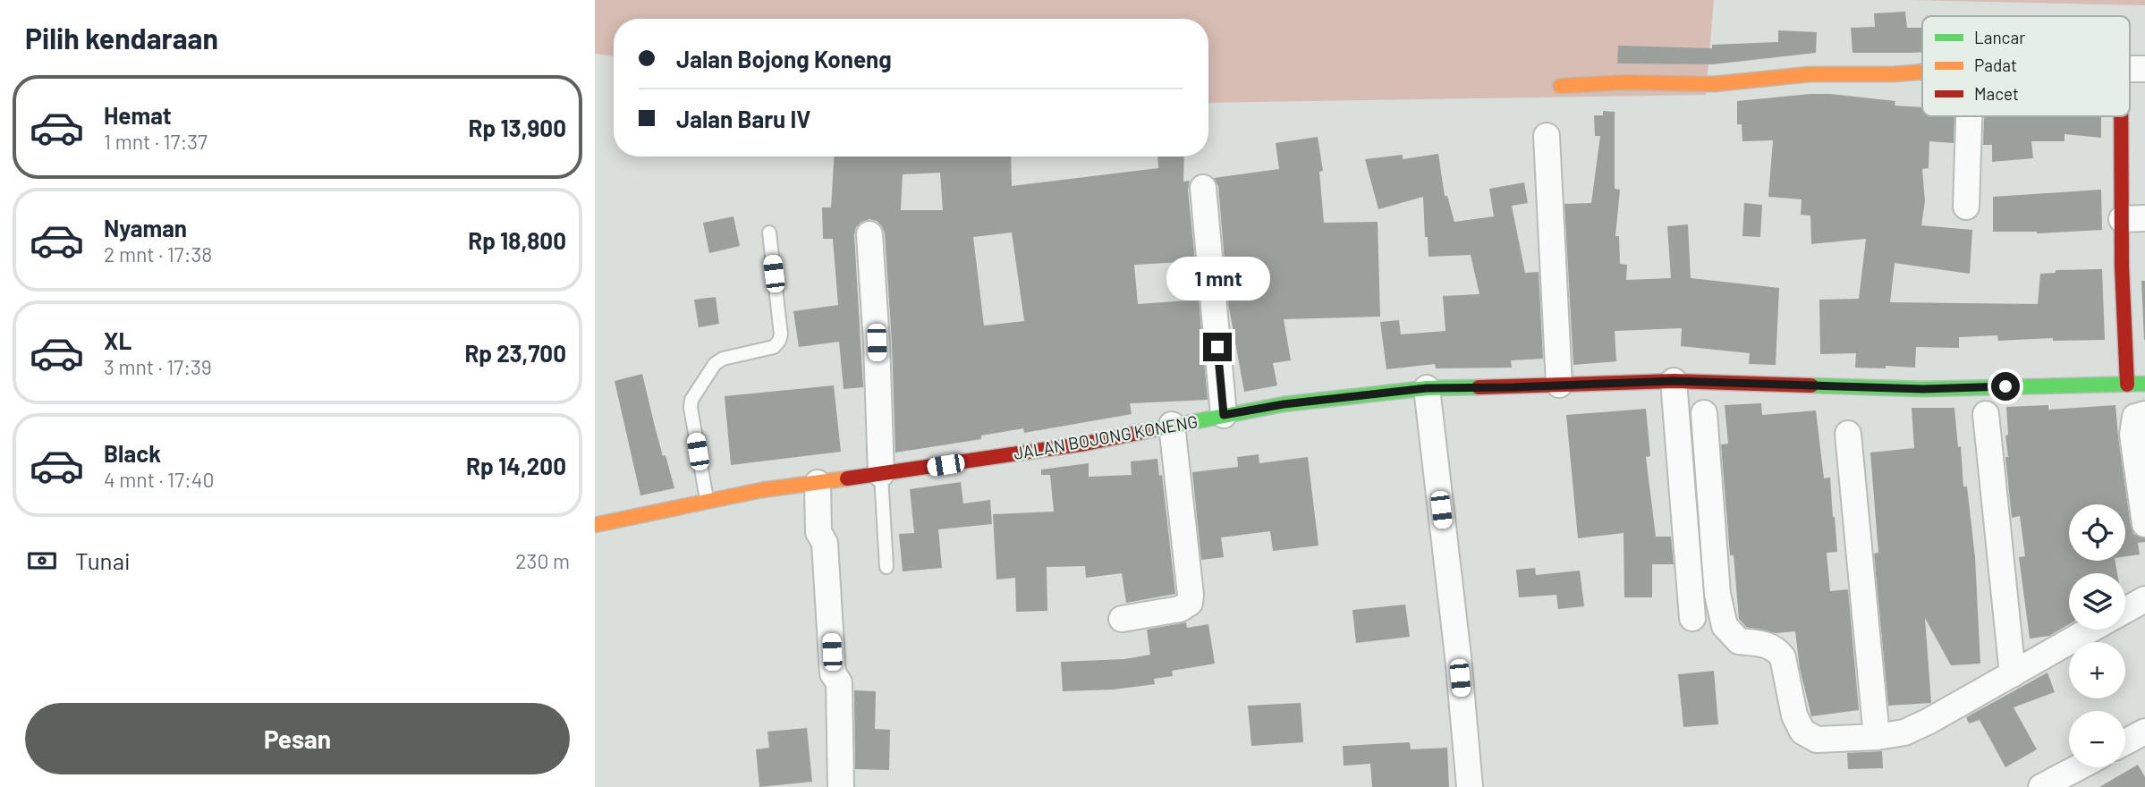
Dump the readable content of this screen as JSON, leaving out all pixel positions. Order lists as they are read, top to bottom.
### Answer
{
  "streets": {
    "street": ["JALAN BOJONG KONENG"]
  },
  "legend": ["Lancar", "Padat", "Macet"],
  "page": {
    "heading": "Pilih kendaraan",
    "banner": ["Jalan Bojong Koneng", "Jalan Baru IV"],
    "list": [
      {
        "name": "Hemat",
        "note": "1 mnt · 17:37",
        "value": "Rp 13,900"
      },
      {
        "name": "Nyaman",
        "note": "2 mnt · 17:38",
        "value": "Rp 18,800"
      },
      {
        "name": "XL",
        "note": "3 mnt · 17:39",
        "value": "Rp 23,700"
      },
      {
        "name": "Black",
        "note": "4 mnt · 17:40",
        "value": "Rp 14,200"
      }
    ],
    "bubble": "1 mnt",
    "map_buttons": ["+", "−"],
    "pay": ["Tunai", "230 m"],
    "buttons": "Pesan"
  }
}
